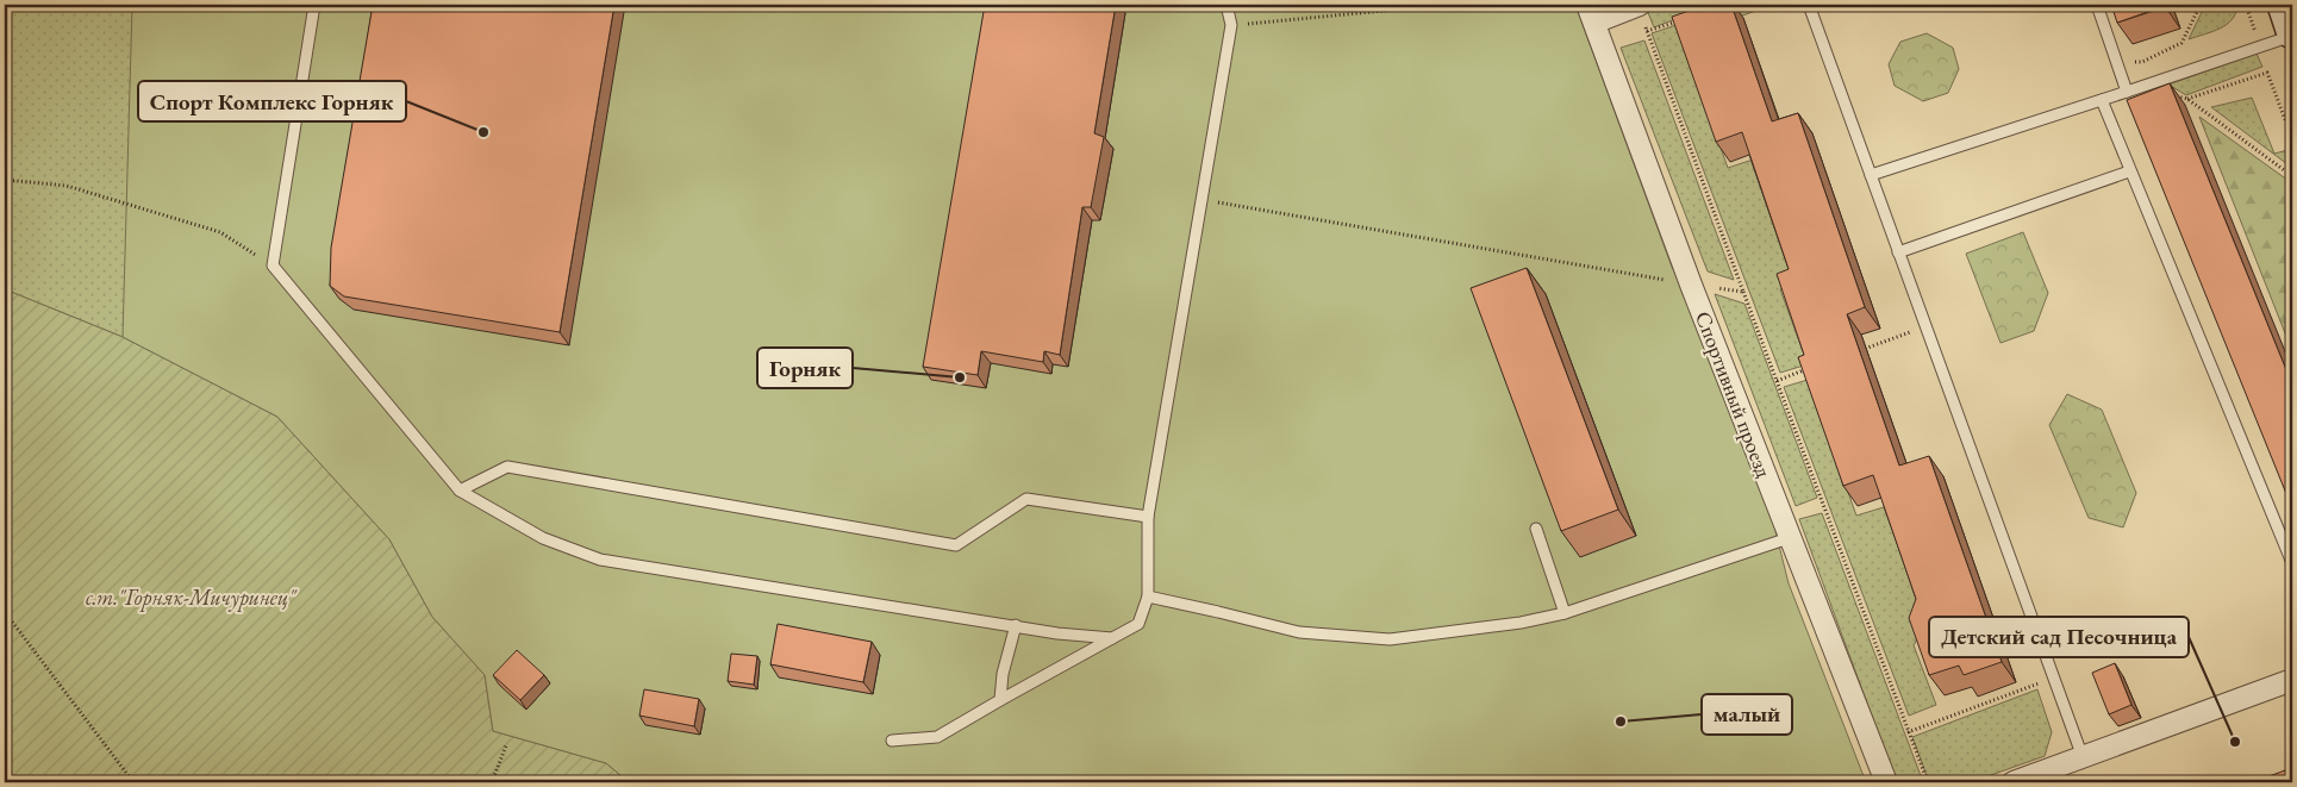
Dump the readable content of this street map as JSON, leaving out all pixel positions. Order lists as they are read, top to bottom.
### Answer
{
  "streets": {
    "street": ["Спортивный проезд"]
  },
  "parks": ["с.т.\"Горняк-Мичуринец\""],
  "places": [
    "Спорт Комплекс Горняк",
    "Горняк",
    "малый",
    "Детский сад Песочница"
  ]
}
